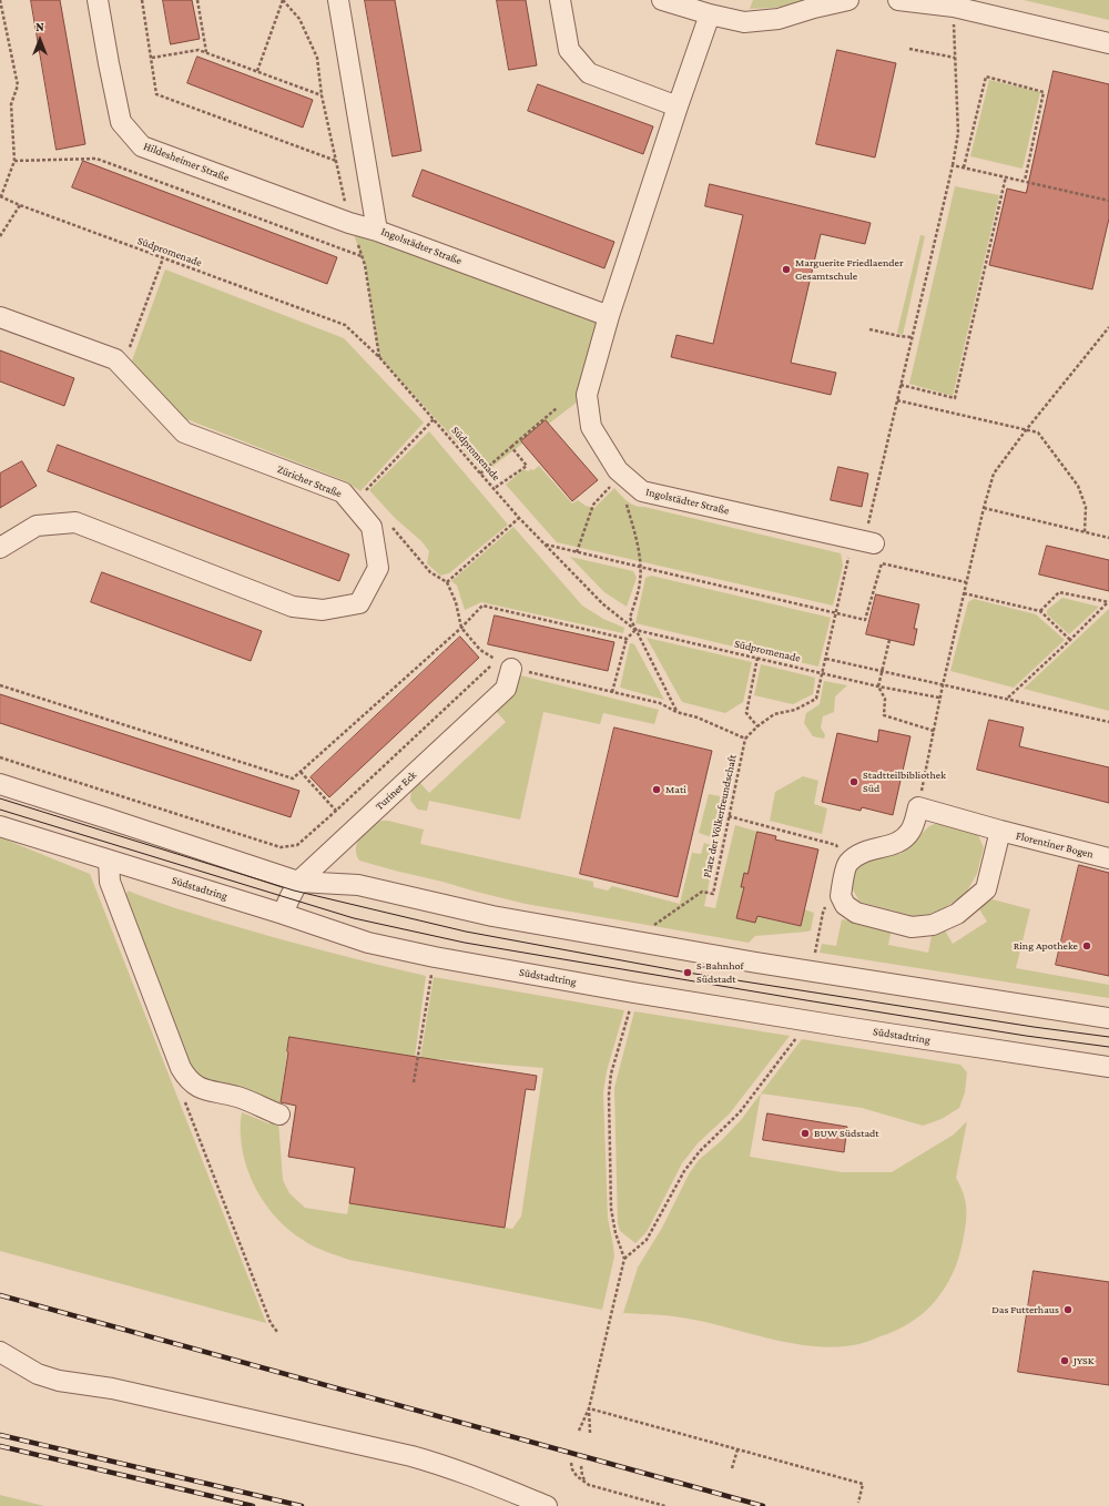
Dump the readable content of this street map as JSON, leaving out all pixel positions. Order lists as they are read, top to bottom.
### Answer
{
  "streets": {
    "street": [
      "Hildesheimer Straße",
      "Ingolstädter Straße",
      "Züricher Straße",
      "Turiner Eck",
      "Florentiner Bogen",
      "Südstadtring"
    ],
    "path": ["Südpromenade", "Platz der Völkerfreundschaft"]
  },
  "crossings": [
    ["Hildesheimer Straße", "Ingolstädter Straße"],
    ["Turiner Eck", "Südstadtring"]
  ],
  "places": [
    "Marguerite Friedlaender Gesamtschule",
    "Stadtteilbibliothek Süd",
    "Mati",
    "Ring Apotheke",
    "S-Bahnhof Südstadt",
    "BUW Südstadt",
    "Das Futterhaus",
    "JYSK"
  ],
  "north": "top"
}
